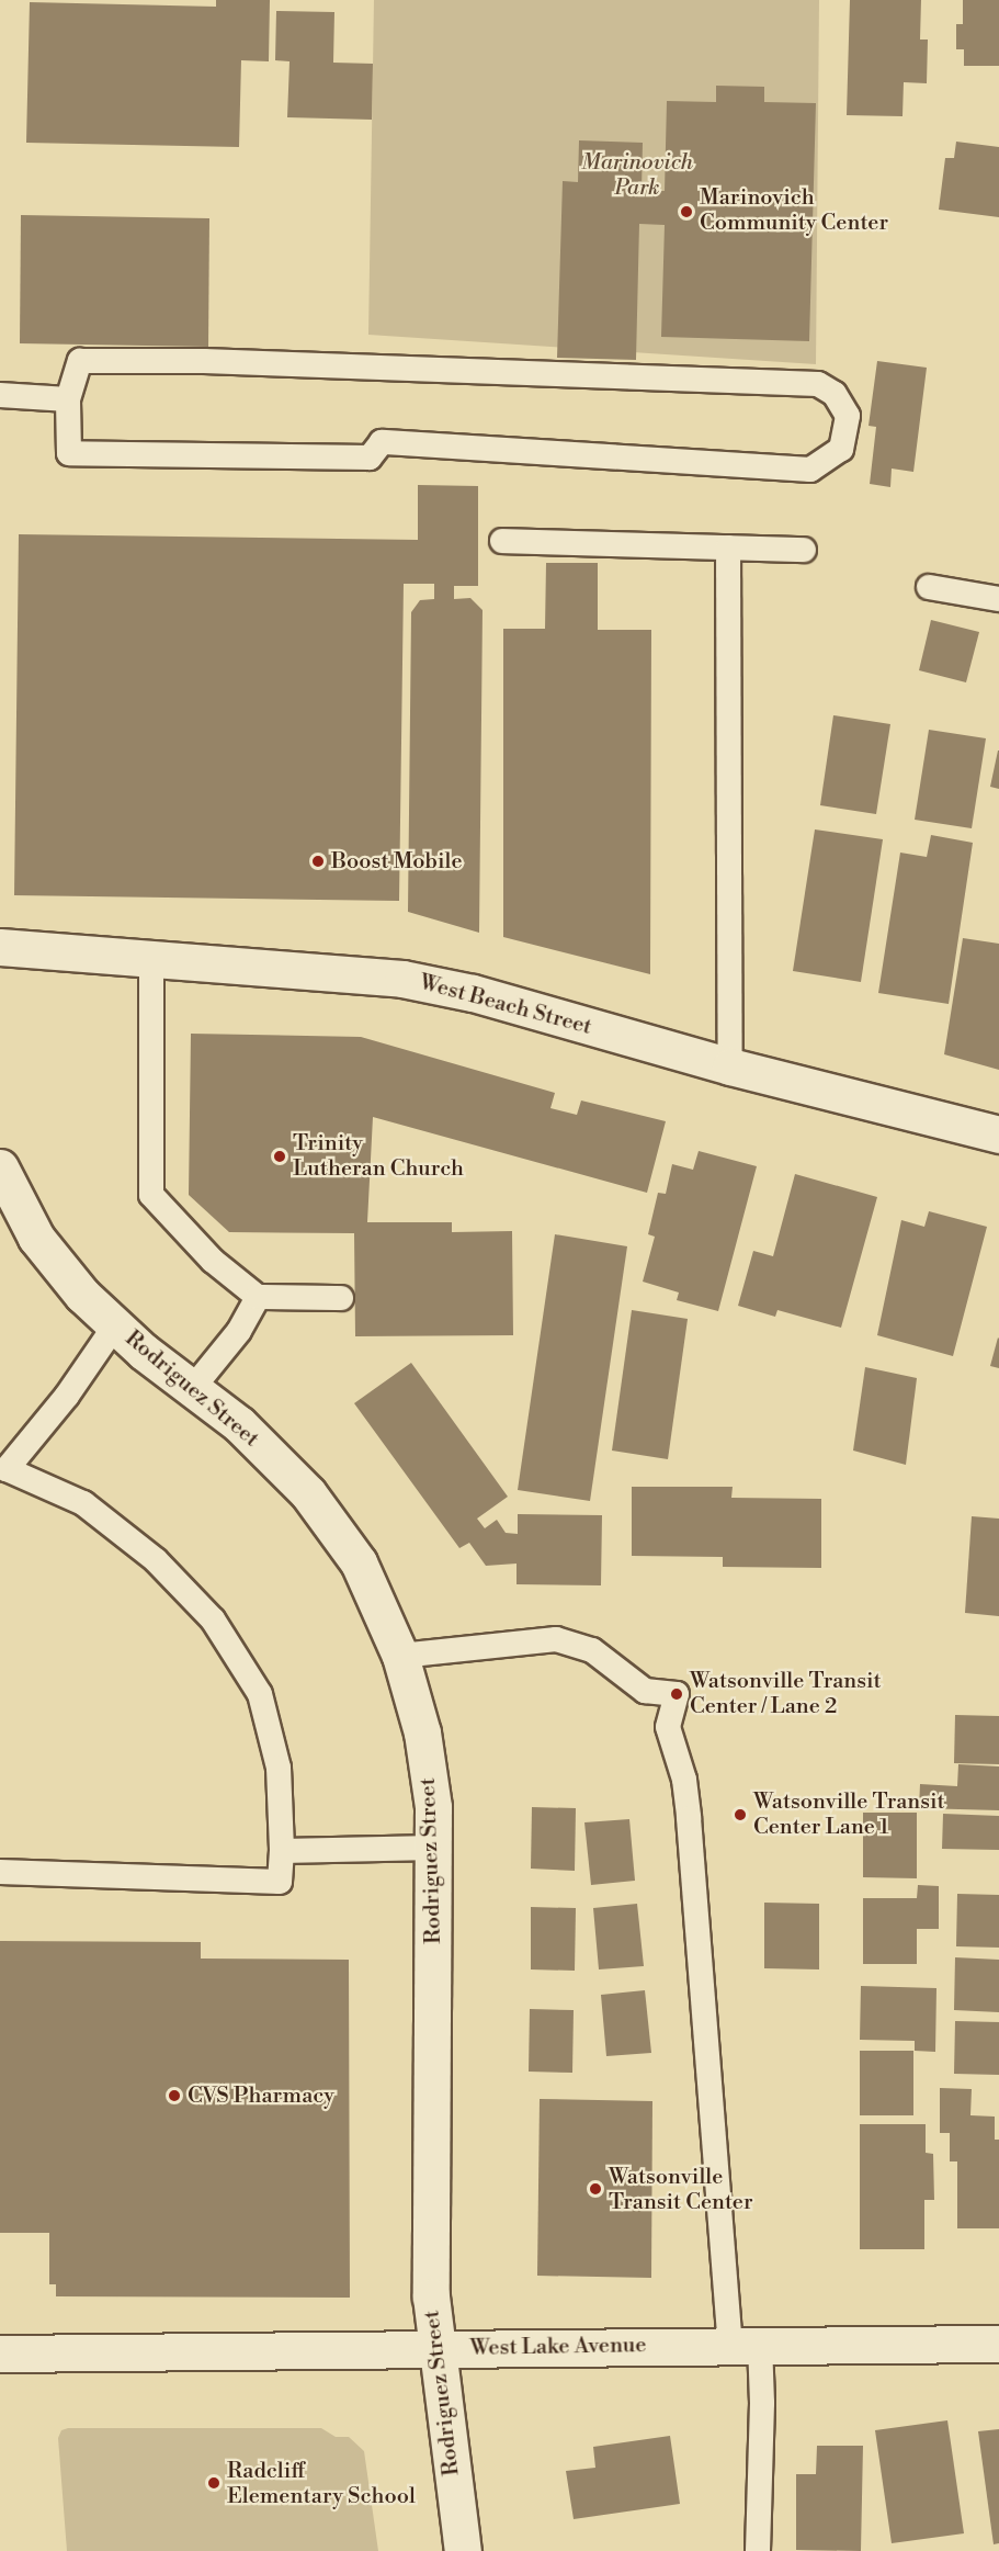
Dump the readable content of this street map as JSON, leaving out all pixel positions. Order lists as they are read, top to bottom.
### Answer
{
  "streets": {
    "street": ["West Beach Street", "Rodriguez Street", "West Lake Avenue"]
  },
  "crossings": [
    ["Rodriguez Street", "West Lake Avenue"]
  ],
  "parks": ["Marinovich Park"],
  "places": [
    "Marinovich Community Center",
    "Boost Mobile",
    "Trinity Lutheran Church",
    "Watsonville Transit Center / Lane 2",
    "Watsonville Transit Center Lane 1",
    "CVS Pharmacy",
    "Watsonville Transit Center",
    "Radcliff Elementary School"
  ]
}
